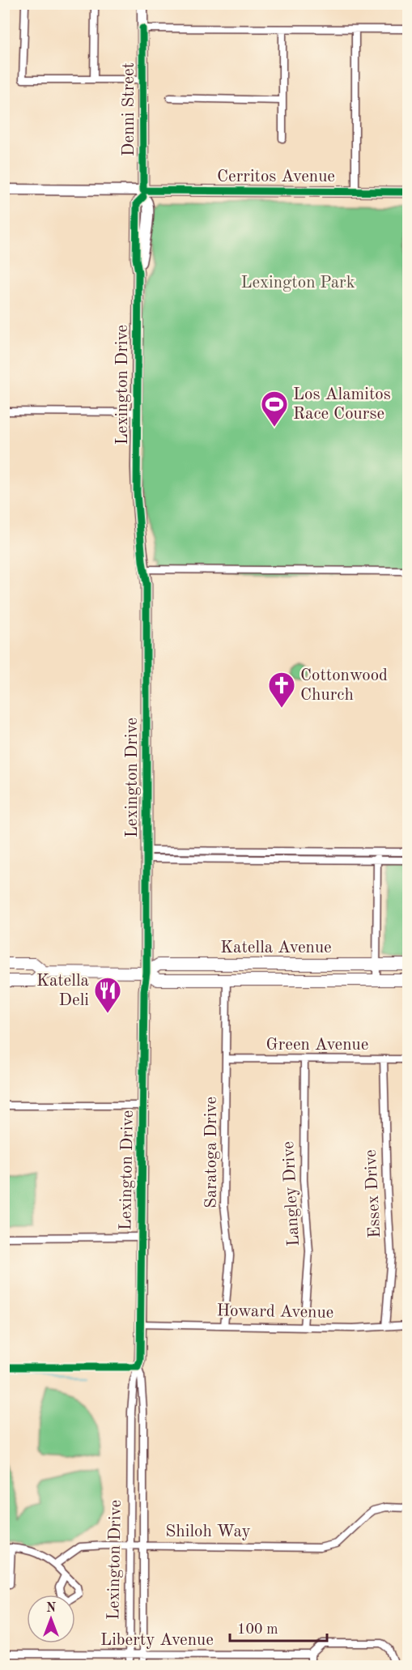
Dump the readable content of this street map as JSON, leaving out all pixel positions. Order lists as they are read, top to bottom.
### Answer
{
  "streets": {
    "main road": ["Katella Avenue"],
    "street": [
      "Denni Street",
      "Cerritos Avenue",
      "Lexington Drive",
      "Green Avenue",
      "Saratoga Drive",
      "Langley Drive",
      "Essex Drive",
      "Howard Avenue",
      "Shiloh Way",
      "Liberty Avenue"
    ]
  },
  "crossings": [
    ["Denni Street", "Cerritos Avenue"],
    ["Denni Street", "Lexington Drive"],
    ["Cerritos Avenue", "Lexington Drive"],
    ["Lexington Drive", "Katella Avenue"],
    ["Lexington Drive", "Howard Avenue"],
    ["Lexington Drive", "Shiloh Way"],
    ["Lexington Drive", "Liberty Avenue"],
    ["Katella Avenue", "Saratoga Drive"],
    ["Green Avenue", "Saratoga Drive"],
    ["Green Avenue", "Langley Drive"],
    ["Green Avenue", "Essex Drive"],
    ["Saratoga Drive", "Howard Avenue"],
    ["Langley Drive", "Howard Avenue"],
    ["Essex Drive", "Howard Avenue"]
  ],
  "parks": ["Lexington Park"],
  "places": {
    "sports": ["Los Alamitos Race Course"],
    "church": ["Cottonwood Church"],
    "restaurant": ["Katella Deli"]
  },
  "scale_bar": "100 m",
  "north": "top"
}
